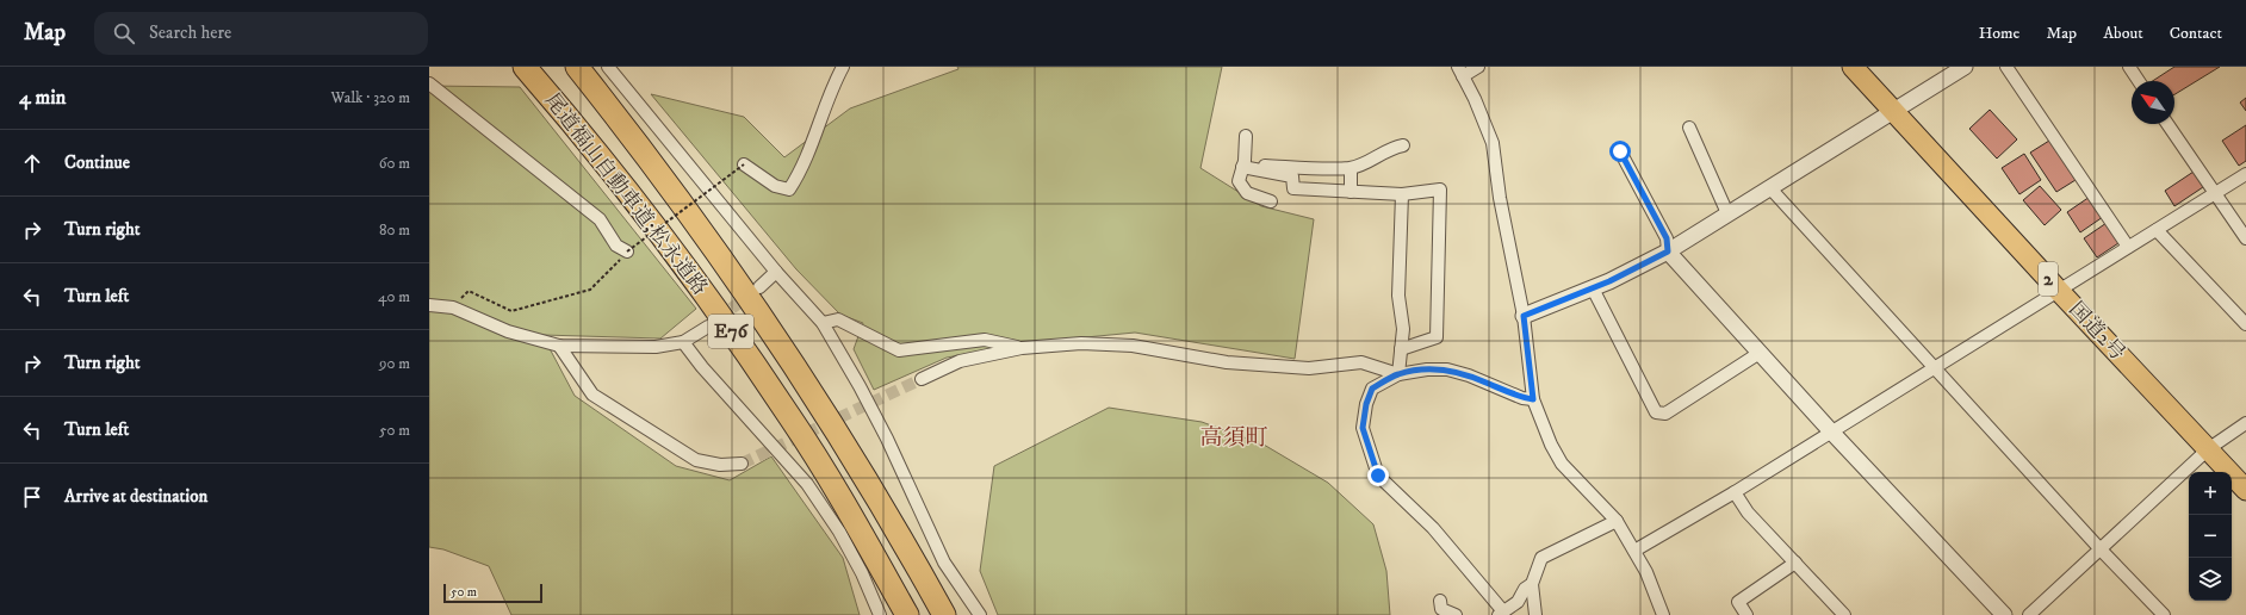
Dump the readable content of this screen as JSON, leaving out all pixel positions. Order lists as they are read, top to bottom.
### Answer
{
  "streets": {
    "highway": [
      "尾道福山自動車道;松永道路",
      "2",
      "E76",
      "国道2号"
    ]
  },
  "districts": ["高須町"],
  "scale_bar": "50 m",
  "north": "top left",
  "page": {
    "header": "Map",
    "search": "Search here",
    "nav": [
      "Home",
      "Map",
      "About",
      "Contact"
    ],
    "heading": ["4 min", "Walk · 320 m"],
    "list": [
      ["Continue", "60 m"],
      ["Turn right", "80 m"],
      ["Turn left", "40 m"],
      ["Turn right", "90 m"],
      ["Turn left", "50 m"],
      "Arrive at destination"
    ],
    "map_buttons": ["+", "−"],
    "scale": "50 m"
  }
}
